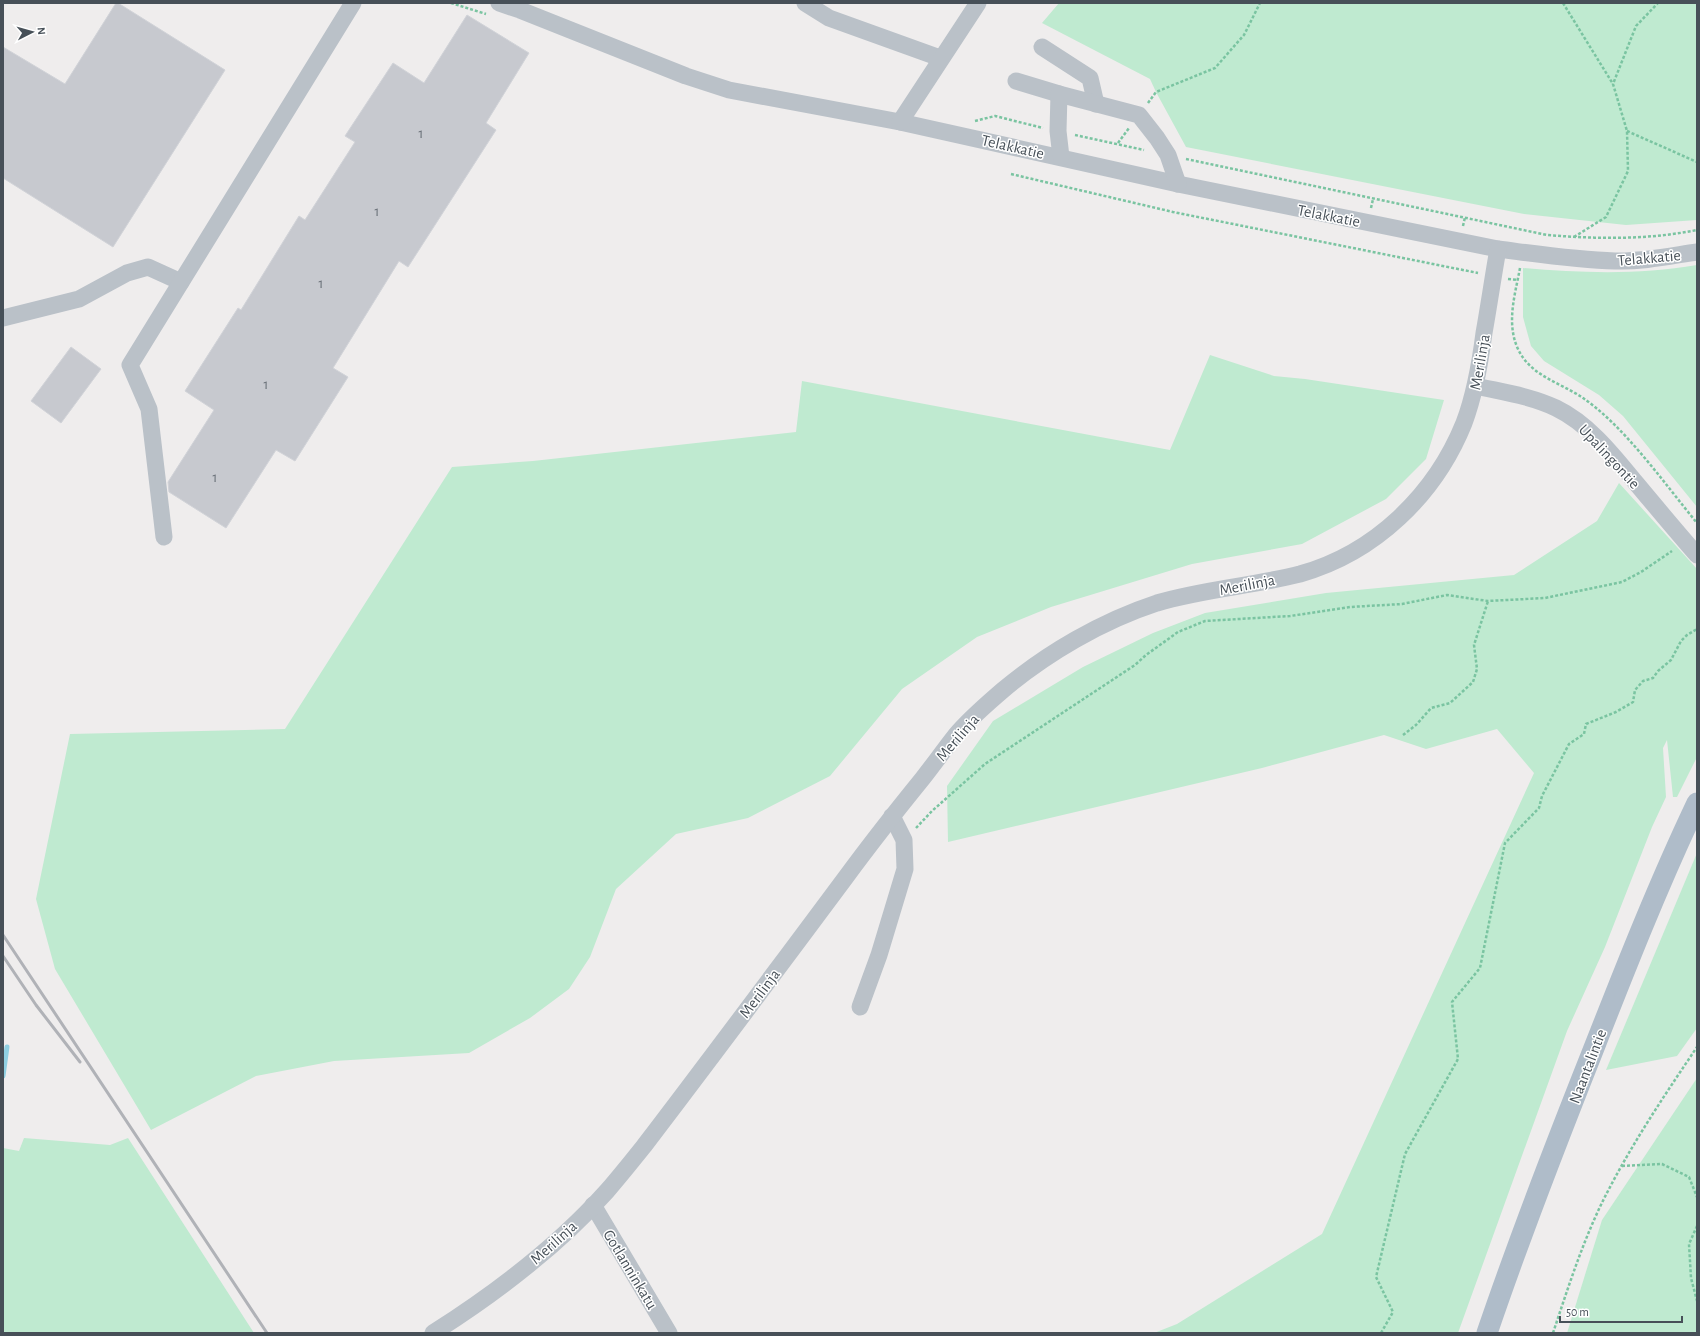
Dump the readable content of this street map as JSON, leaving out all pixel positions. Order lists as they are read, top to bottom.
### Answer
{
  "streets": {
    "main road": ["Naantalintie"],
    "street": [
      "Telakkatie",
      "Merilinja",
      "Upalingontie",
      "Gotlanninkatu"
    ]
  },
  "crossings": [
    ["Telakkatie", "Merilinja"],
    ["Merilinja", "Upalingontie"],
    ["Merilinja", "Gotlanninkatu"]
  ],
  "house_numbers": [
    "1",
    "1",
    "1",
    "1",
    "1"
  ],
  "scale_bar": "50 m",
  "north": "right"
}
